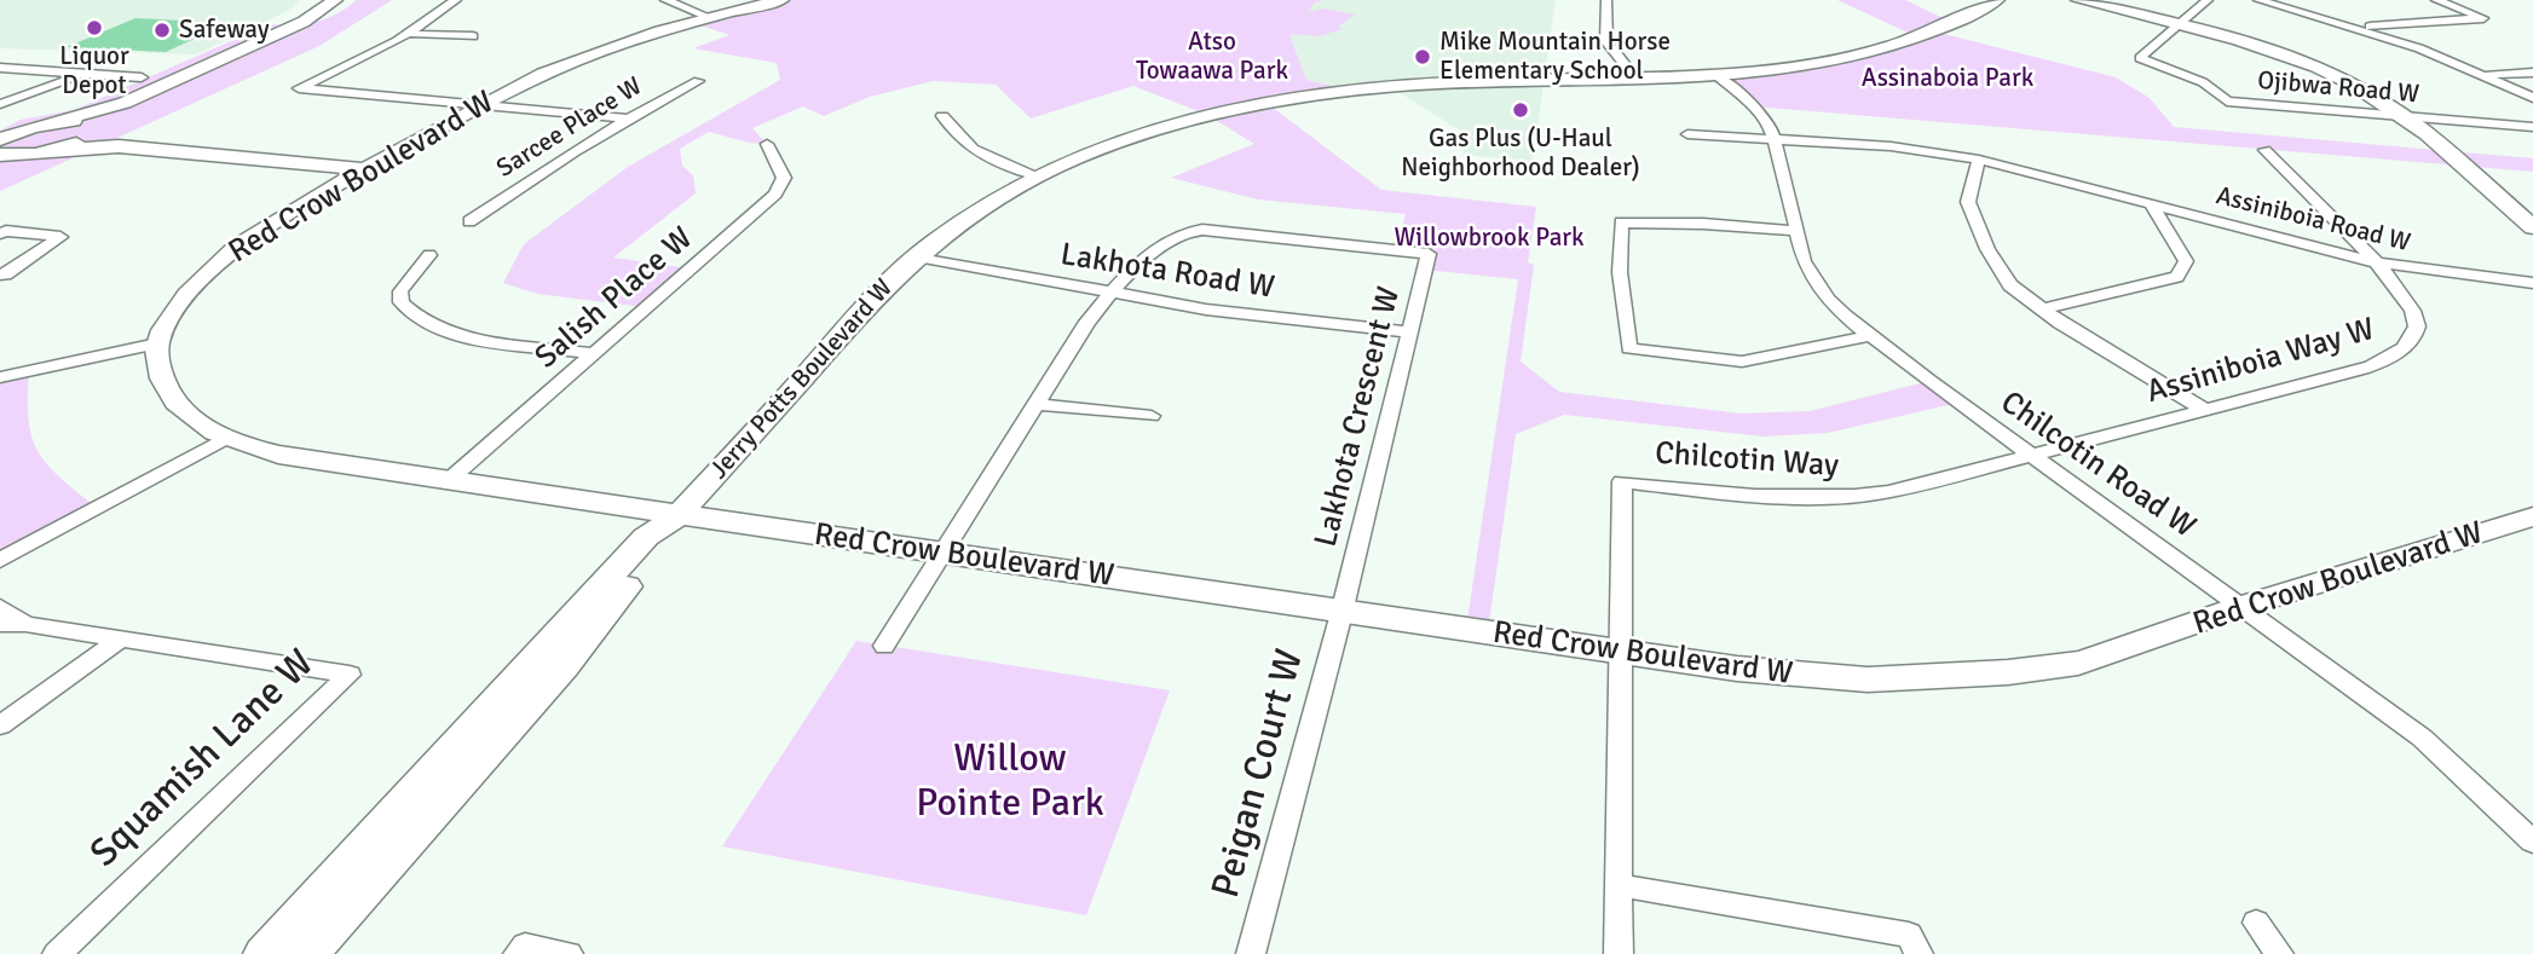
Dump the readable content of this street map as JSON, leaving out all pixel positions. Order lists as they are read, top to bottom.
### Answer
{
  "streets": {
    "street": [
      "Ojibwa Road W",
      "Sarcee Place W",
      "Red Crow Boulevard W",
      "Assiniboia Road W",
      "Lakhota Road W",
      "Salish Place W",
      "Assiniboia Way W",
      "Jerry Potts Boulevard W",
      "Lakhota Crescent W",
      "Chilcotin Way",
      "Chilcotin Road W",
      "Squamish Lane W",
      "Peigan Court W"
    ]
  },
  "crossings": [
    ["Red Crow Boulevard W", "Salish Place W"],
    ["Red Crow Boulevard W", "Jerry Potts Boulevard W"],
    ["Red Crow Boulevard W", "Lakhota Crescent W"],
    ["Red Crow Boulevard W", "Chilcotin Way"],
    ["Red Crow Boulevard W", "Chilcotin Road W"],
    ["Red Crow Boulevard W", "Peigan Court W"],
    ["Assiniboia Road W", "Assiniboia Way W"],
    ["Assiniboia Road W", "Chilcotin Road W"],
    ["Lakhota Road W", "Jerry Potts Boulevard W"],
    ["Lakhota Road W", "Lakhota Crescent W"],
    ["Assiniboia Way W", "Chilcotin Way"],
    ["Assiniboia Way W", "Chilcotin Road W"],
    ["Jerry Potts Boulevard W", "Chilcotin Road W"],
    ["Lakhota Crescent W", "Peigan Court W"],
    ["Chilcotin Way", "Chilcotin Road W"]
  ],
  "parks": [
    "Atso Towaawa Park",
    "Assinaboia Park",
    "Willowbrook Park",
    "Willow Pointe Park"
  ],
  "places": [
    "Liquor Depot",
    "Safeway",
    "Mike Mountain Horse Elementary School",
    "Gas Plus (U-Haul Neighborhood Dealer)"
  ]
}
